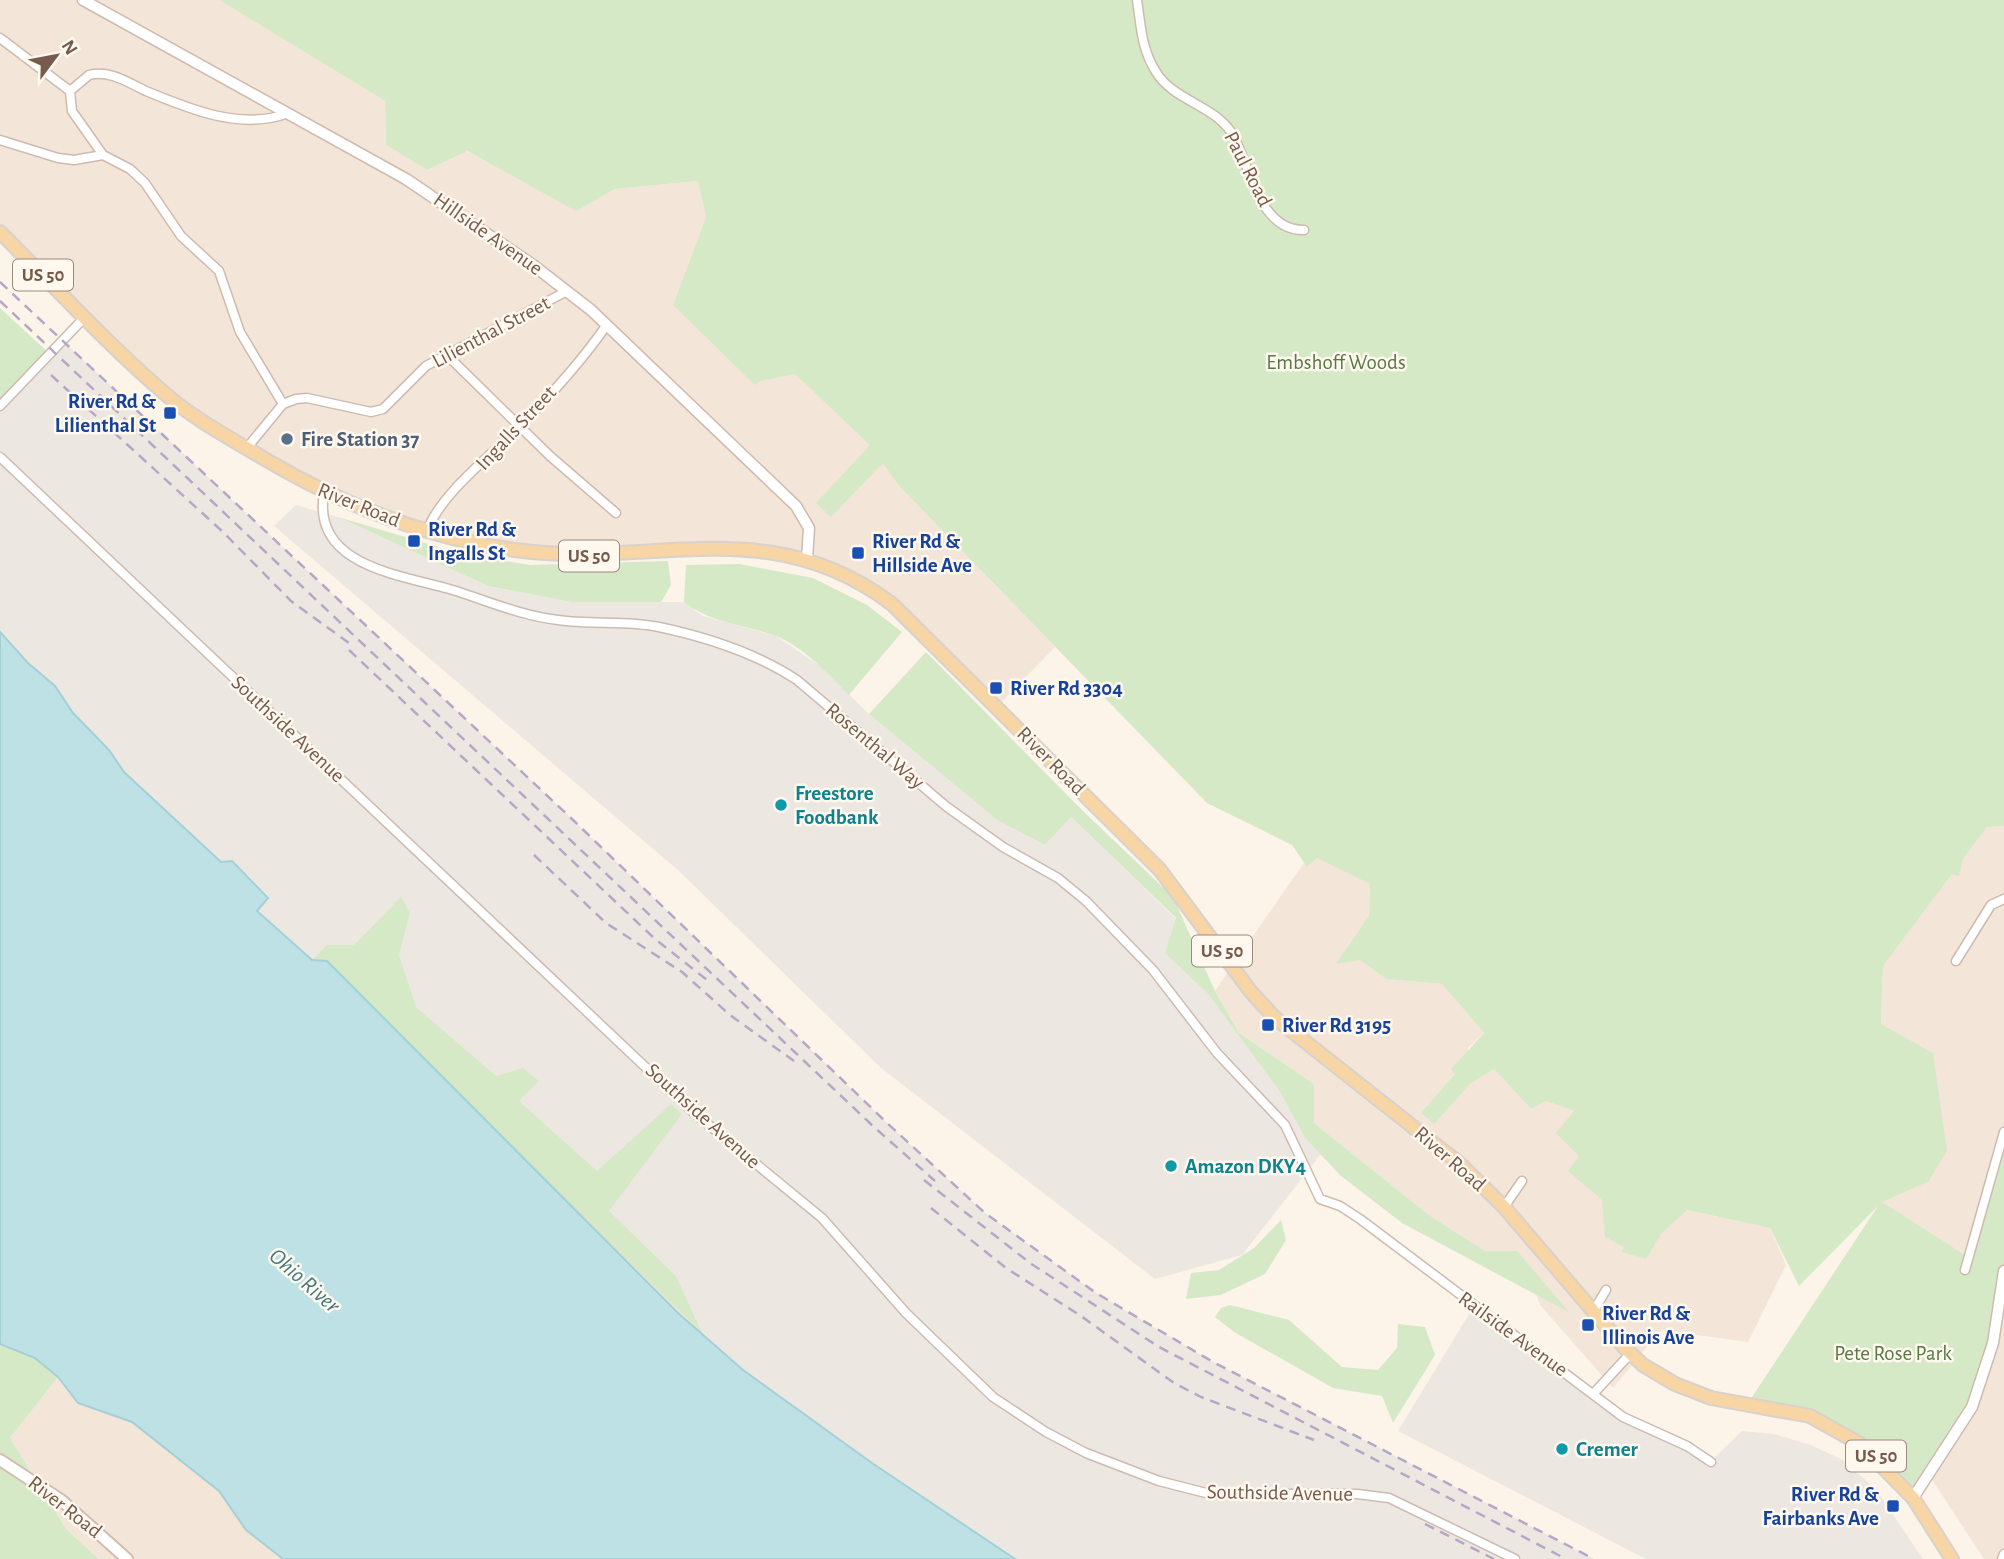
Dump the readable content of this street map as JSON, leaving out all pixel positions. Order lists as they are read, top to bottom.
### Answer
{
  "streets": {
    "main road": ["US 50", "River Road"],
    "street": [
      "Paul Road",
      "Hillside Avenue",
      "Lilienthal Street",
      "Ingalls Street",
      "Southside Avenue",
      "Rosenthal Way",
      "Railside Avenue"
    ]
  },
  "crossings": [
    ["Hillside Avenue", "Lilienthal Street"],
    ["Hillside Avenue", "Ingalls Street"],
    ["Hillside Avenue", "River Road"],
    ["Ingalls Street", "River Road"],
    ["River Road", "Rosenthal Way"],
    ["Rosenthal Way", "Railside Avenue"]
  ],
  "water": ["Ohio River"],
  "parks": ["Embshoff Woods", "Pete Rose Park"],
  "places": {
    "transit": [
      "River Rd & Lilienthal St",
      "River Rd & Ingalls St",
      "River Rd & Hillside Ave",
      "River Rd 3304",
      "River Rd 3195",
      "River Rd & Illinois Ave",
      "River Rd & Fairbanks Ave"
    ],
    "other": [
      "Fire Station 37",
      "Freestore Foodbank",
      "Amazon DKY4",
      "Cremer"
    ]
  },
  "north": "top right"
}
